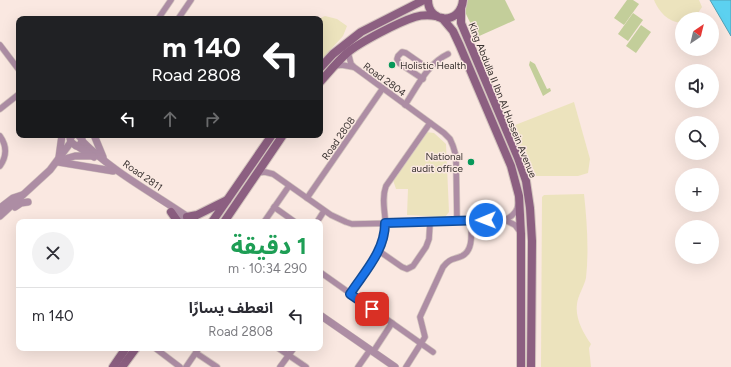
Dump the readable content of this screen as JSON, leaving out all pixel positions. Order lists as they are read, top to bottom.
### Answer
{
  "streets": {
    "main road": ["King Abdulla II Ibn Al Hussein Avenue"],
    "street": ["Road 2804", "Road 2808", "Road 2811"]
  },
  "crossings": [
    ["Road 2804", "Road 2808"]
  ],
  "places": ["Holistic Health", "National audit office"],
  "north": "top right",
  "page": {
    "map_buttons": ["+", "−"],
    "turn": ["140 m", "Road 2808"],
    "heading": ["1 دقيقة", "290 m · 10:34"],
    "list": [
      {
        "name": "انعطف يسارًا",
        "note": "Road 2808",
        "value": "140 m"
      }
    ]
  }
}
